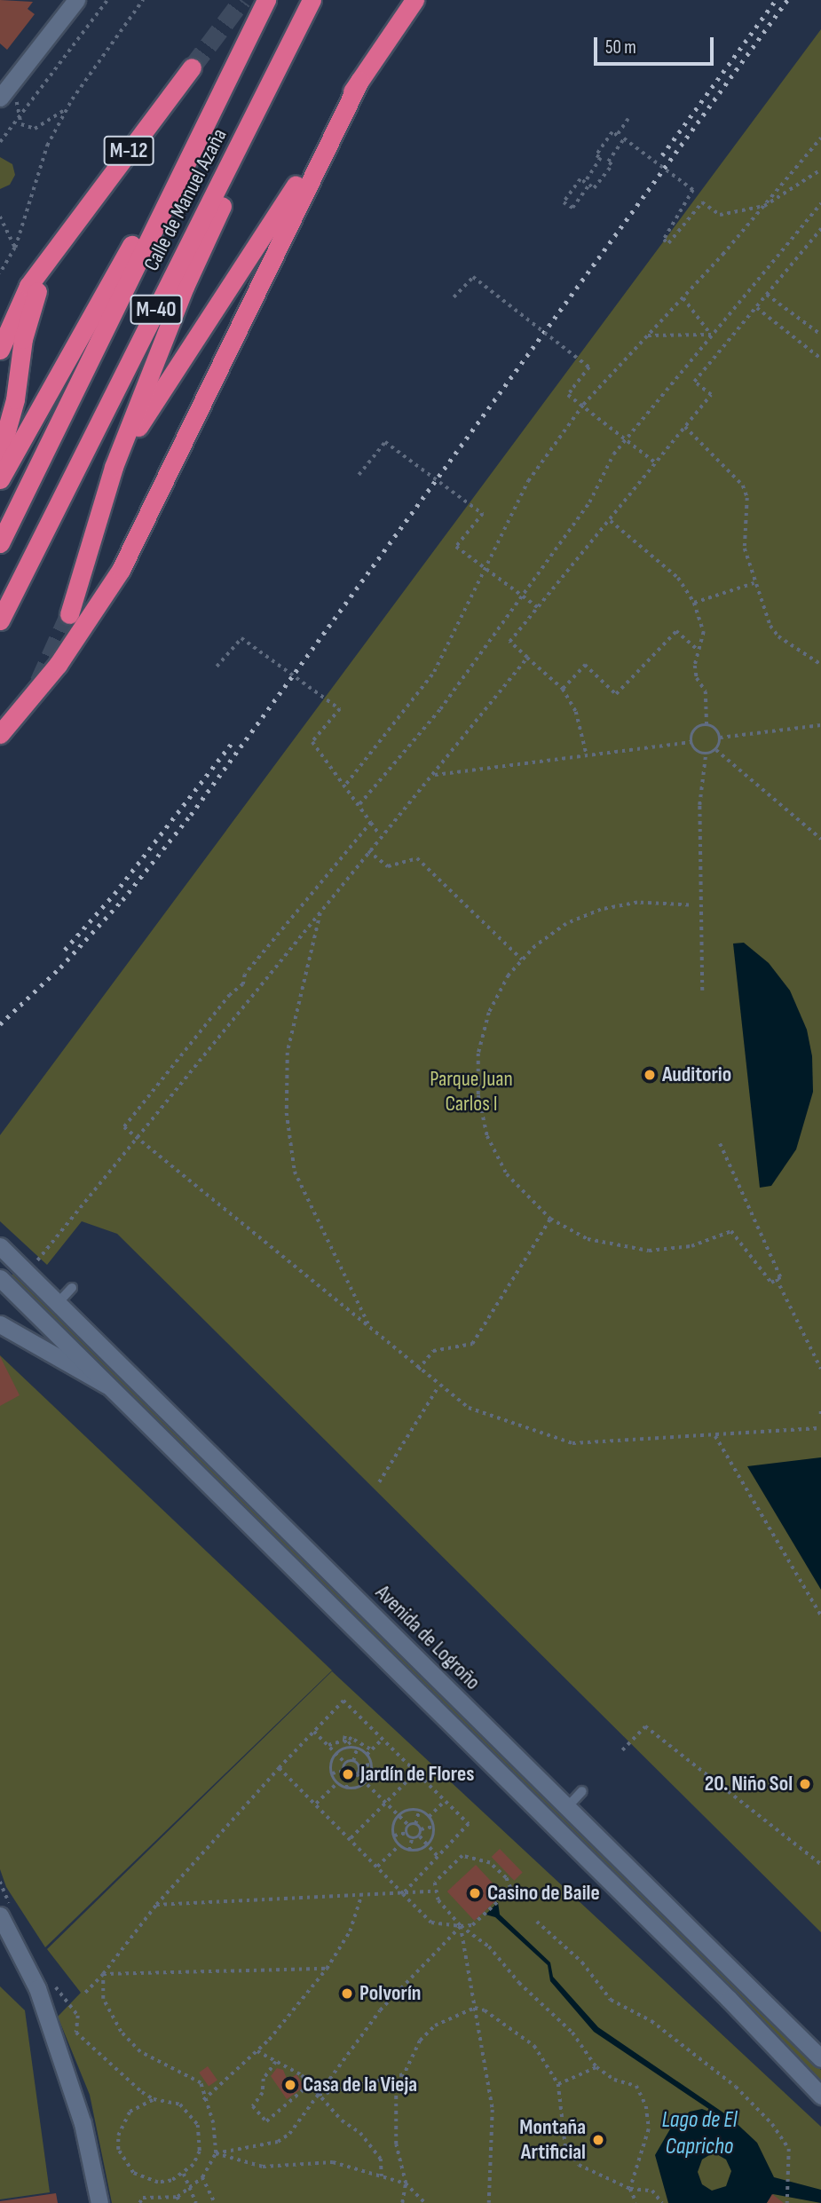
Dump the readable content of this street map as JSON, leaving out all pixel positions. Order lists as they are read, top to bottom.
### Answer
{
  "streets": {
    "highway": ["M-12", "Calle de Manuel Azaña", "M-40"],
    "main road": ["Avenida de Logroño"]
  },
  "water": ["Lago de El Capricho"],
  "parks": ["Parque Juan Carlos I"],
  "places": [
    "Auditorio",
    "Jardín de Flores",
    "20. Niño Sol",
    "Casino de Baile",
    "Polvorín",
    "Casa de la Vieja",
    "Montaña Artificial"
  ],
  "scale_bar": "50 m"
}
